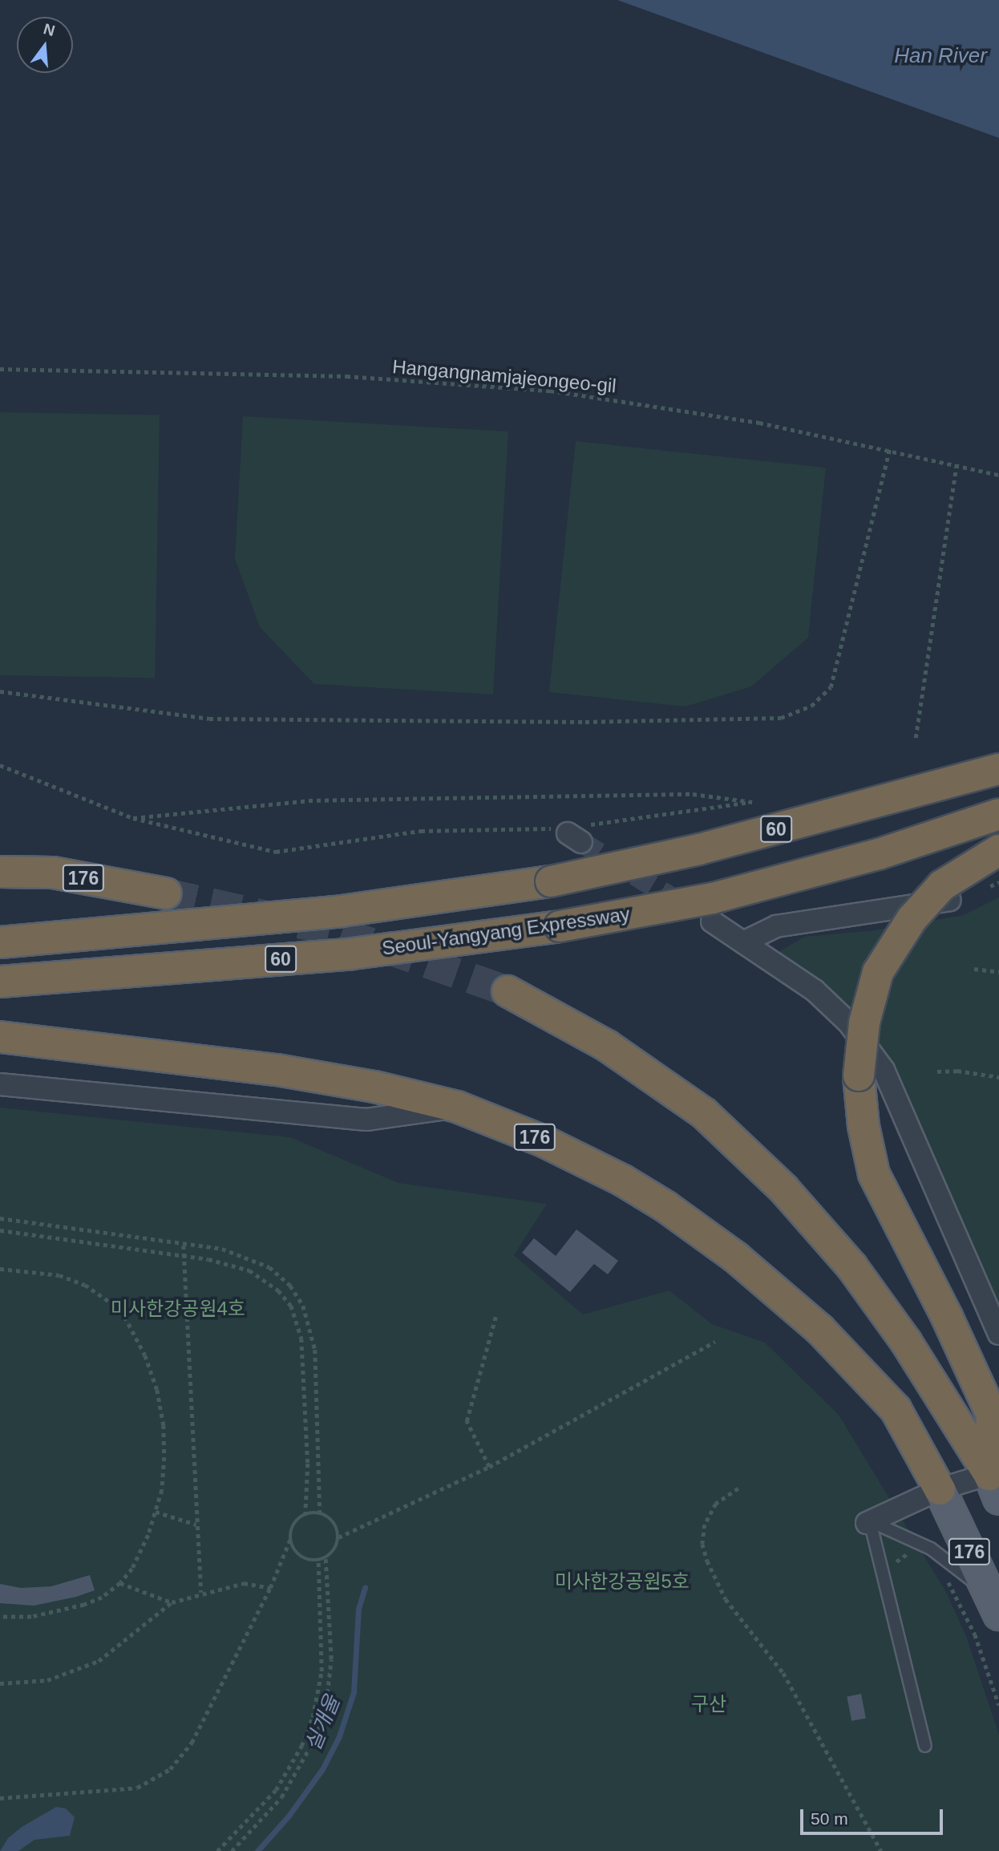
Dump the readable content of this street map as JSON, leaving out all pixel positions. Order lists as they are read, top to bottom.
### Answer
{
  "streets": {
    "highway": ["60", "176", "Seoul-Yangyang Expressway"],
    "path": ["Hangangnamjajeongeo-gil"]
  },
  "water": ["Han River", "실개울"],
  "parks": ["미사한강공원4호", "미사한강공원5호", "구산"],
  "scale_bar": "50 m",
  "north": "top"
}
